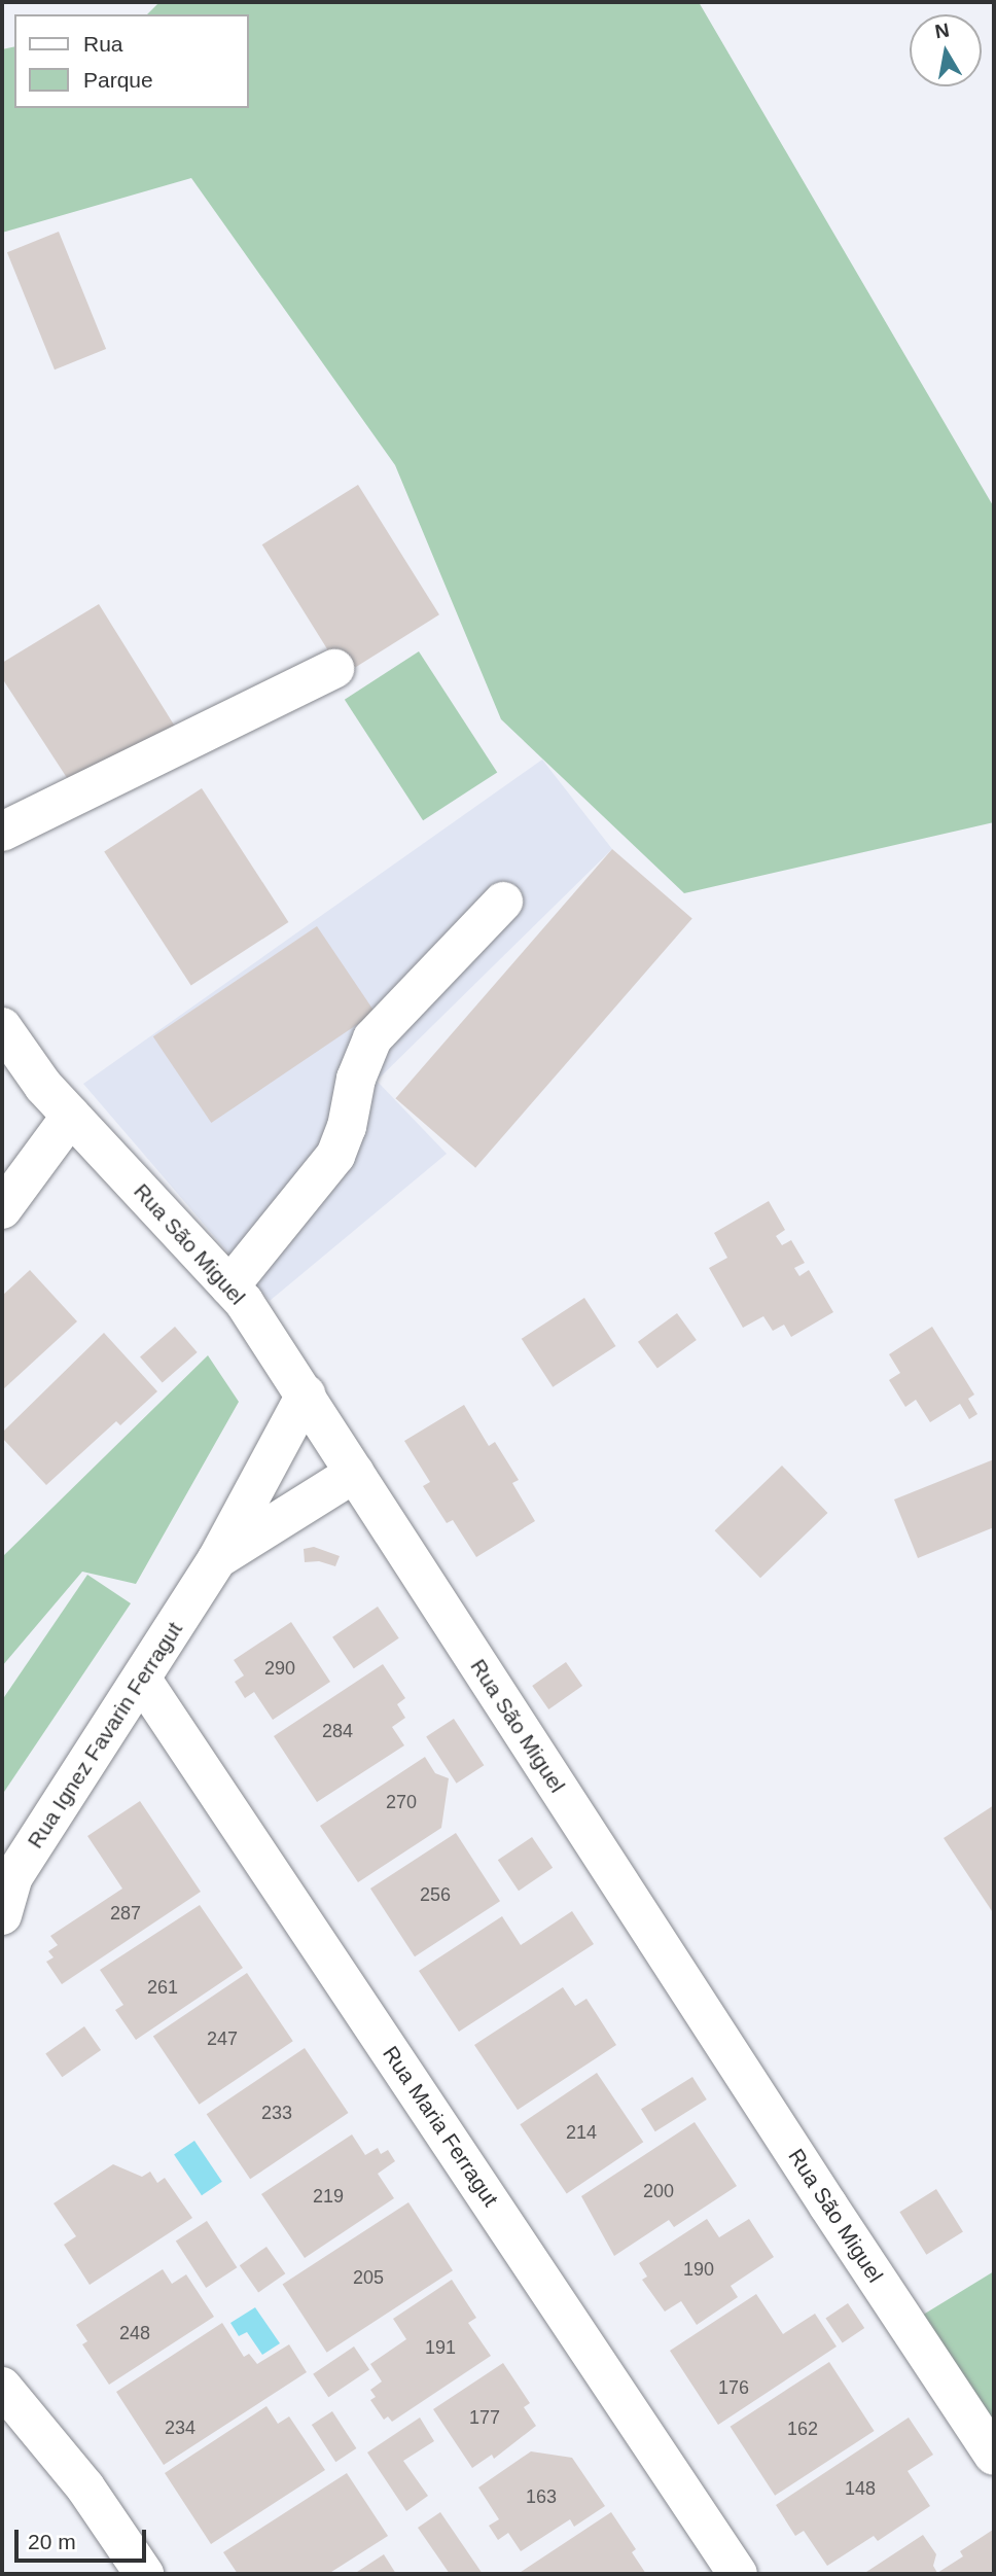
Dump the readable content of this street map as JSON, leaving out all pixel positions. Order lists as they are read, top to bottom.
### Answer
{
  "streets": {
    "street": ["Rua São Miguel", "Rua Ignez Favarin Ferragut", "Rua Maria Ferragut"]
  },
  "crossings": [
    ["Rua São Miguel", "Rua Ignez Favarin Ferragut"],
    ["Rua Ignez Favarin Ferragut", "Rua Maria Ferragut"]
  ],
  "house_numbers": [
    "290",
    "284",
    "270",
    "256",
    "287",
    "261",
    "247",
    "233",
    "214",
    "200",
    "219",
    "190",
    "205",
    "248",
    "191",
    "176",
    "177",
    "234",
    "162",
    "148",
    "163"
  ],
  "legend": ["Rua", "Parque"],
  "scale_bar": "20 m",
  "north": "top"
}
